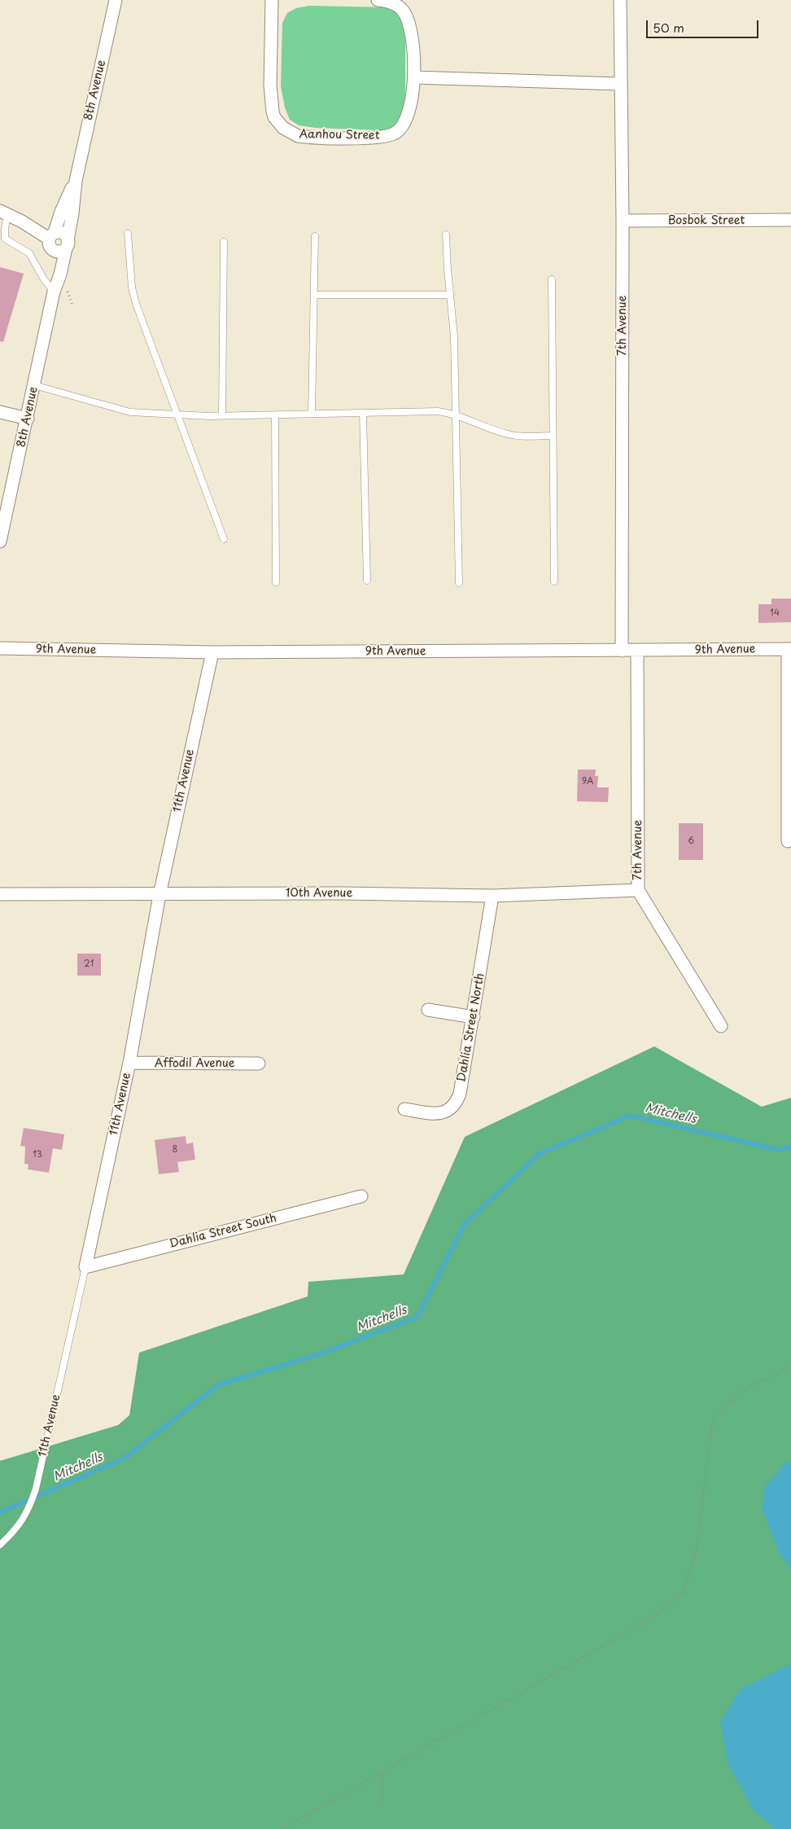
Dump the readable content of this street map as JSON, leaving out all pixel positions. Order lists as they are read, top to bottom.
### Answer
{
  "streets": {
    "street": [
      "8th Avenue",
      "Aanhou Street",
      "Bosbok Street",
      "7th Avenue",
      "9th Avenue",
      "11th Avenue",
      "10th Avenue",
      "Dahlia Street North",
      "Affodil Avenue",
      "Dahlia Street South"
    ]
  },
  "crossings": [
    ["Bosbok Street", "7th Avenue"],
    ["7th Avenue", "9th Avenue"],
    ["7th Avenue", "10th Avenue"],
    ["9th Avenue", "11th Avenue"],
    ["11th Avenue", "10th Avenue"],
    ["11th Avenue", "Affodil Avenue"],
    ["11th Avenue", "Dahlia Street South"],
    ["10th Avenue", "Dahlia Street North"]
  ],
  "water": ["Mitchells"],
  "house_numbers": [
    "14",
    "9A",
    "6",
    "21",
    "8",
    "13"
  ],
  "scale_bar": "50 m"
}
